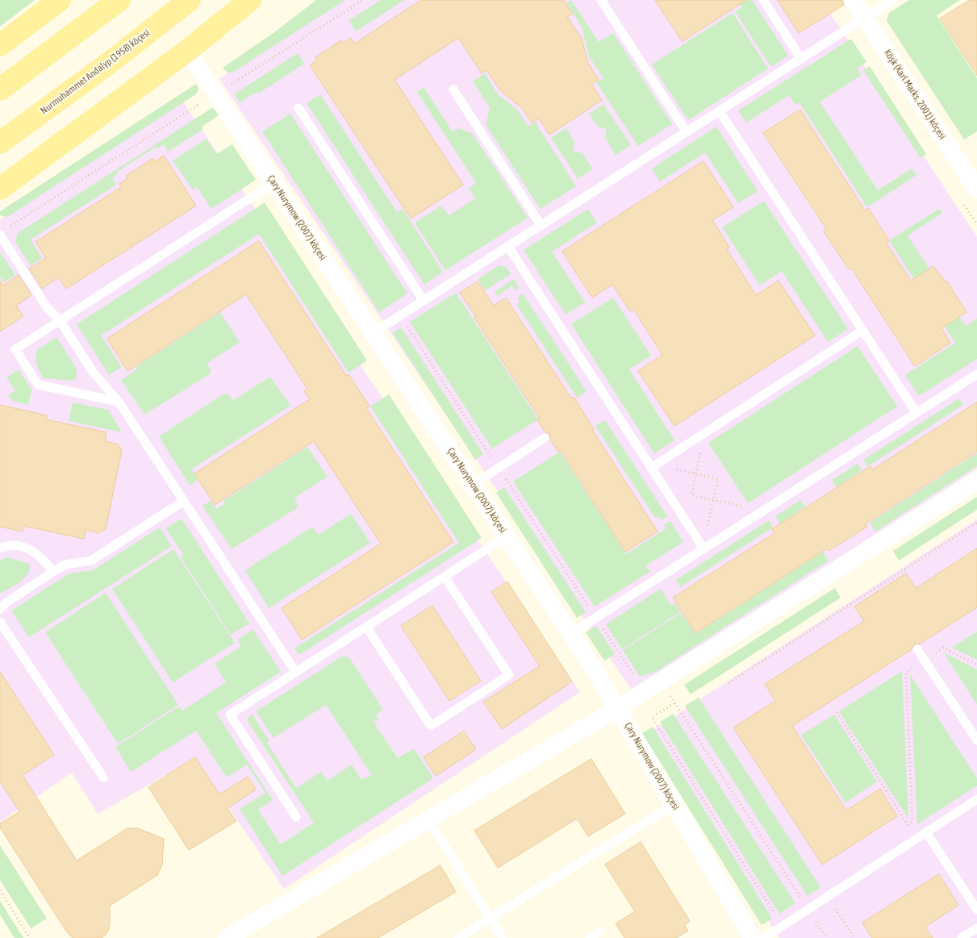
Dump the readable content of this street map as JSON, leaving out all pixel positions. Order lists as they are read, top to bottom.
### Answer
{
  "streets": {
    "main road": ["Nurmuhammet Andalyp (1958) köçesi"],
    "street": ["Köşk (Karl Marks, 2001) köçesi", "Çary Nurymow (2007) köçesi"]
  }
}
